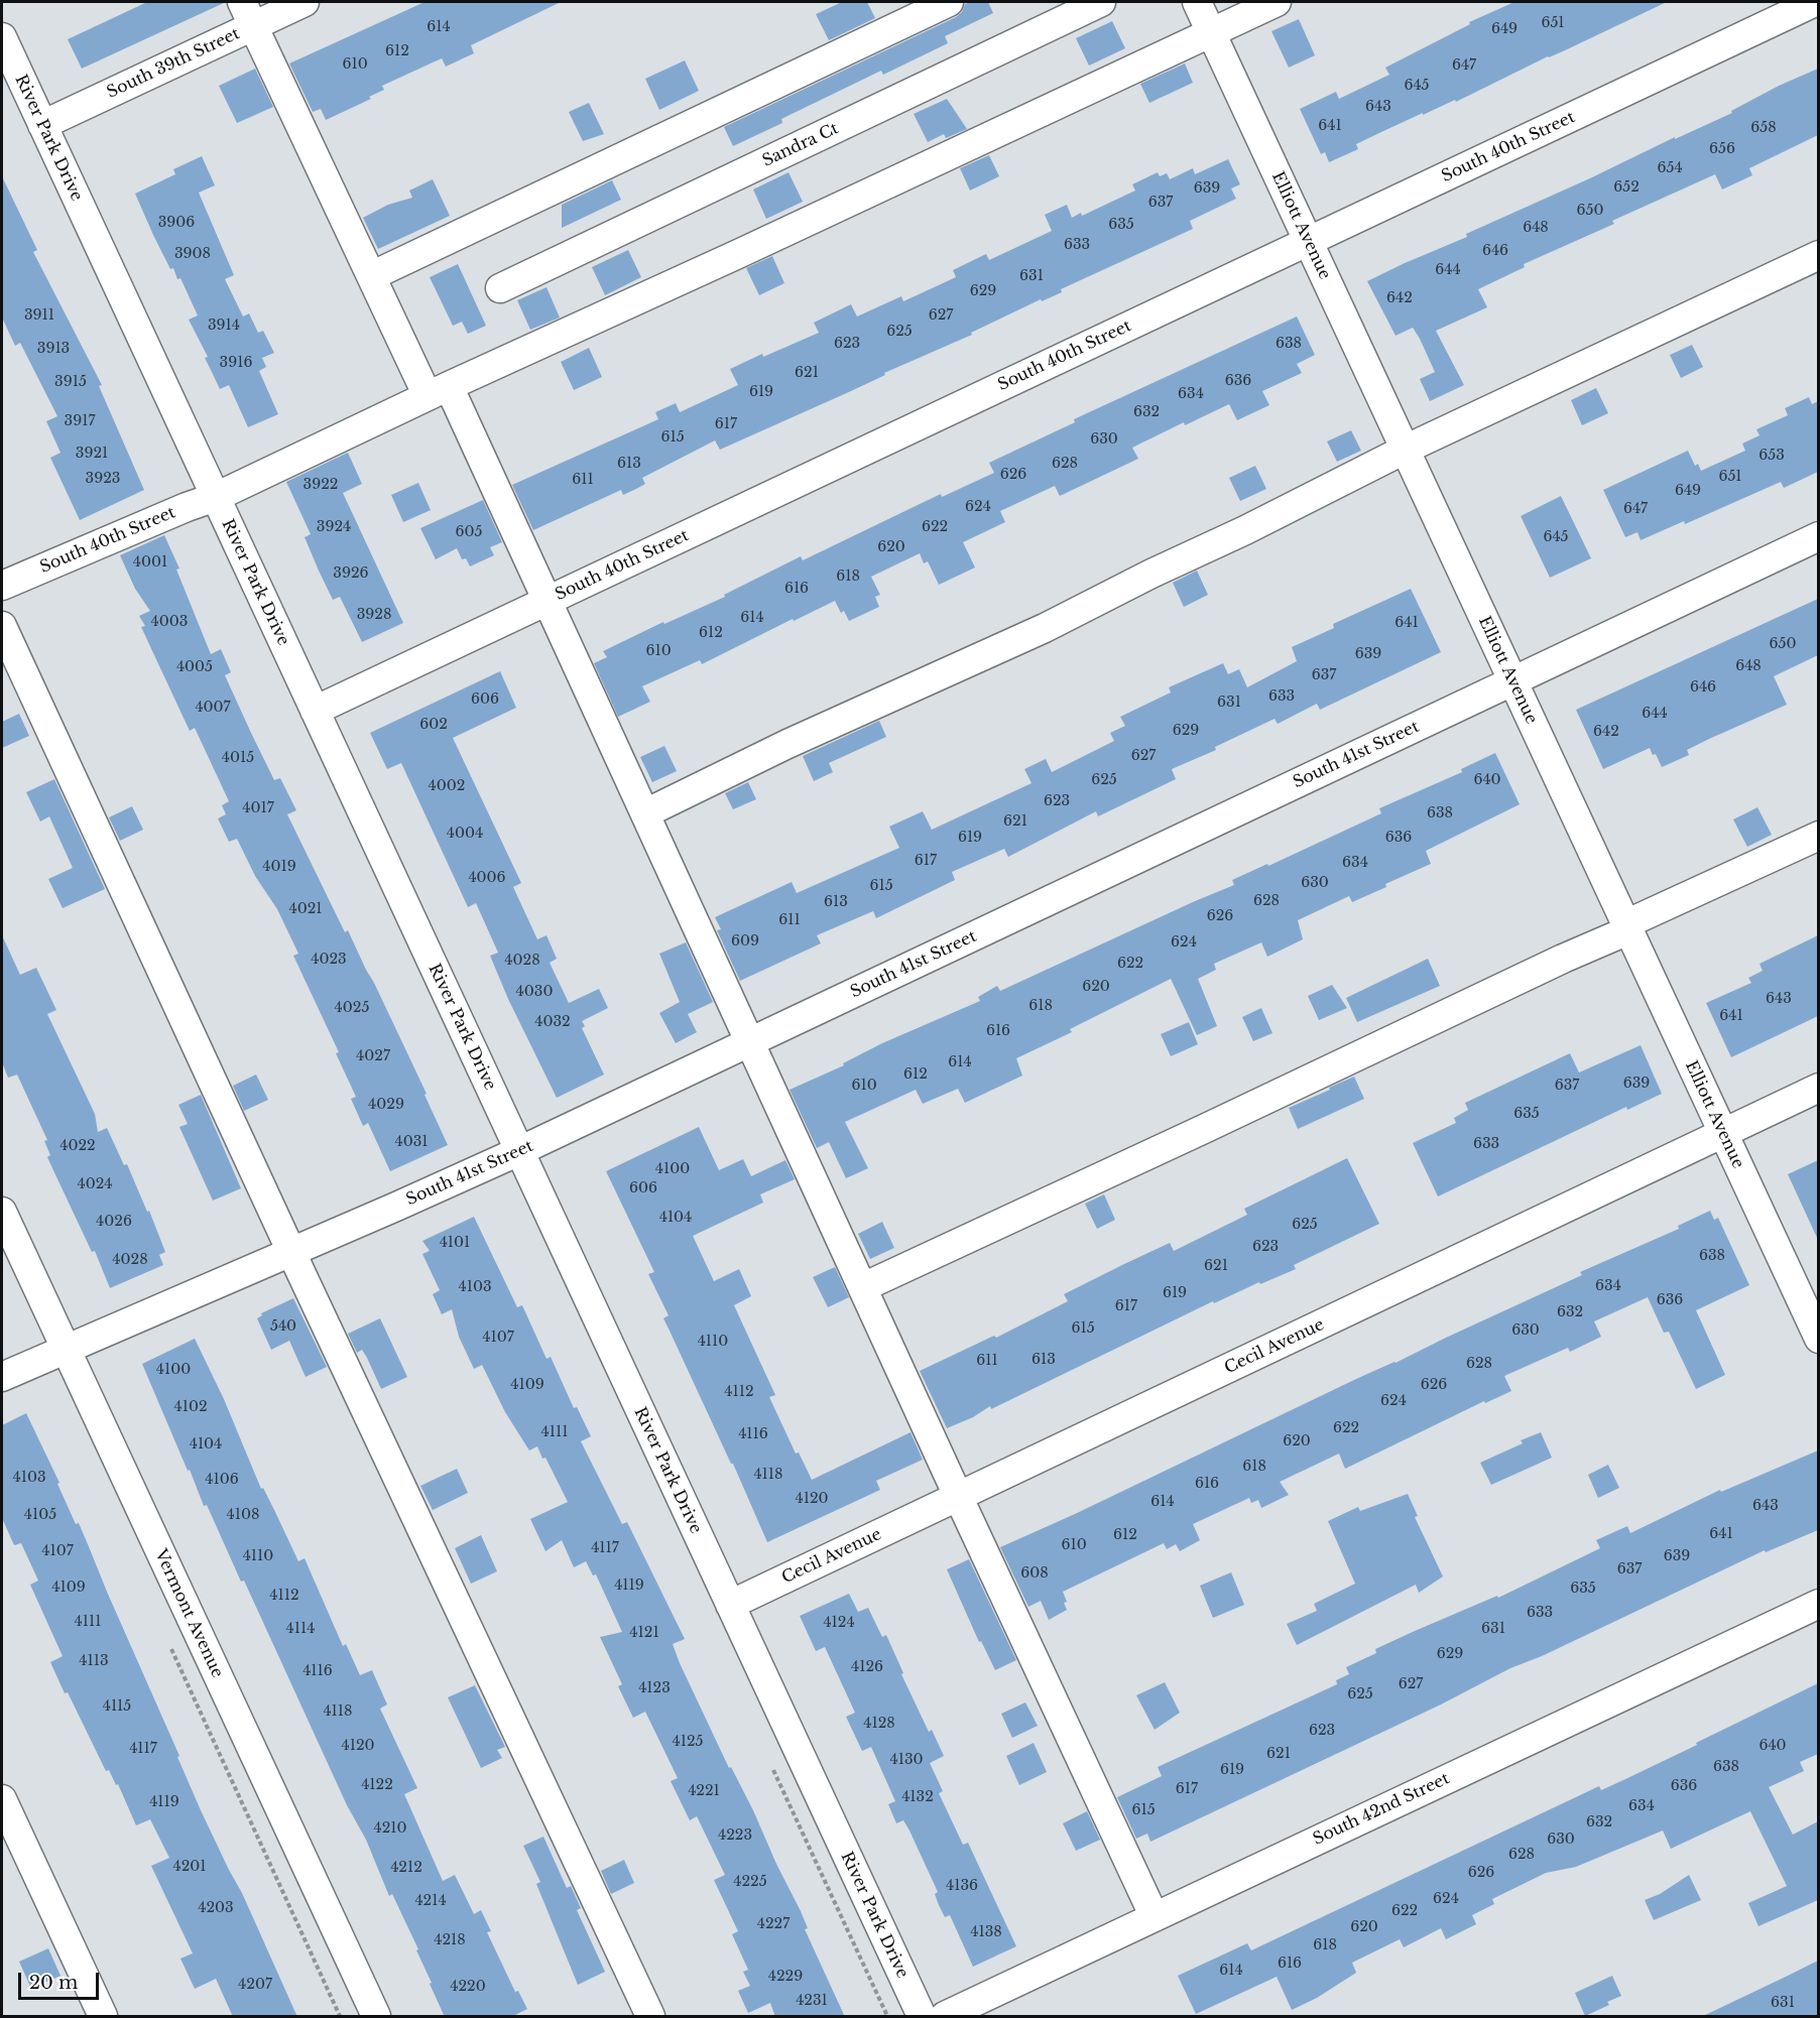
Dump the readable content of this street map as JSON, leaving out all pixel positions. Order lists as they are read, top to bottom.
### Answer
{
  "streets": {
    "street": [
      "South 39th Street",
      "River Park Drive",
      "Sandra Ct",
      "South 40th Street",
      "Elliott Avenue",
      "South 41st Street",
      "Cecil Avenue",
      "Vermont Avenue",
      "South 42nd Street"
    ]
  },
  "crossings": [
    ["South 39th Street", "River Park Drive"],
    ["River Park Drive", "South 40th Street"],
    ["River Park Drive", "South 41st Street"],
    ["River Park Drive", "Cecil Avenue"],
    ["South 40th Street", "Elliott Avenue"],
    ["Elliott Avenue", "South 41st Street"],
    ["Elliott Avenue", "Cecil Avenue"],
    ["South 41st Street", "Vermont Avenue"]
  ],
  "house_numbers": [
    "651",
    "614",
    "649",
    "612",
    "610",
    "647",
    "645",
    "643",
    "641",
    "658",
    "656",
    "654",
    "652",
    "639",
    "637",
    "650",
    "3906",
    "635",
    "648",
    "633",
    "646",
    "3908",
    "644",
    "631",
    "629",
    "642",
    "3911",
    "627",
    "3914",
    "625",
    "623",
    "638",
    "3913",
    "3916",
    "621",
    "636",
    "3915",
    "619",
    "634",
    "632",
    "3917",
    "617",
    "615",
    "630",
    "3921",
    "653",
    "613",
    "628",
    "626",
    "651",
    "3923",
    "611",
    "3922",
    "649",
    "624",
    "647",
    "3924",
    "622",
    "605",
    "645",
    "620",
    "4001",
    "3926",
    "618",
    "616",
    "3928",
    "614",
    "4003",
    "641",
    "612",
    "650",
    "610",
    "639",
    "648",
    "4005",
    "637",
    "646",
    "633",
    "606",
    "631",
    "4007",
    "644",
    "602",
    "629",
    "642",
    "627",
    "4015",
    "625",
    "640",
    "4002",
    "623",
    "4017",
    "638",
    "621",
    "4004",
    "619",
    "636",
    "617",
    "634",
    "4019",
    "4006",
    "630",
    "615",
    "628",
    "613",
    "4021",
    "626",
    "611",
    "609",
    "624",
    "4023",
    "4028",
    "622",
    "620",
    "4030",
    "643",
    "618",
    "4025",
    "641",
    "4032",
    "616",
    "4027",
    "614",
    "612",
    "639",
    "610",
    "637",
    "4029",
    "635",
    "4031",
    "633",
    "4022",
    "4100",
    "4024",
    "606",
    "4104",
    "4026",
    "625",
    "4101",
    "623",
    "638",
    "4028",
    "621",
    "634",
    "4103",
    "619",
    "636",
    "617",
    "632",
    "540",
    "615",
    "630",
    "4107",
    "4110",
    "613",
    "611",
    "628",
    "4100",
    "4109",
    "626",
    "4112",
    "624",
    "4102",
    "622",
    "4111",
    "4116",
    "620",
    "4104",
    "618",
    "4118",
    "4103",
    "4106",
    "616",
    "4120",
    "614",
    "643",
    "4105",
    "4108",
    "641",
    "612",
    "610",
    "4117",
    "4107",
    "4110",
    "639",
    "637",
    "608",
    "4119",
    "4109",
    "635",
    "4112",
    "633",
    "4111",
    "4124",
    "4114",
    "631",
    "4121",
    "629",
    "4113",
    "4126",
    "4116",
    "627",
    "4123",
    "625",
    "4115",
    "4118",
    "4128",
    "623",
    "4125",
    "4120",
    "640",
    "4117",
    "621",
    "4130",
    "638",
    "619",
    "4122",
    "636",
    "617",
    "4221",
    "4132",
    "4119",
    "634",
    "615",
    "632",
    "4210",
    "4223",
    "630",
    "628",
    "4201",
    "4212",
    "626",
    "4225",
    "4136",
    "624",
    "4214",
    "4203",
    "622",
    "4227",
    "620",
    "4138",
    "4218",
    "618",
    "616",
    "614",
    "4229",
    "4207",
    "4220",
    "4231",
    "631"
  ],
  "scale_bar": "20 m"
}
